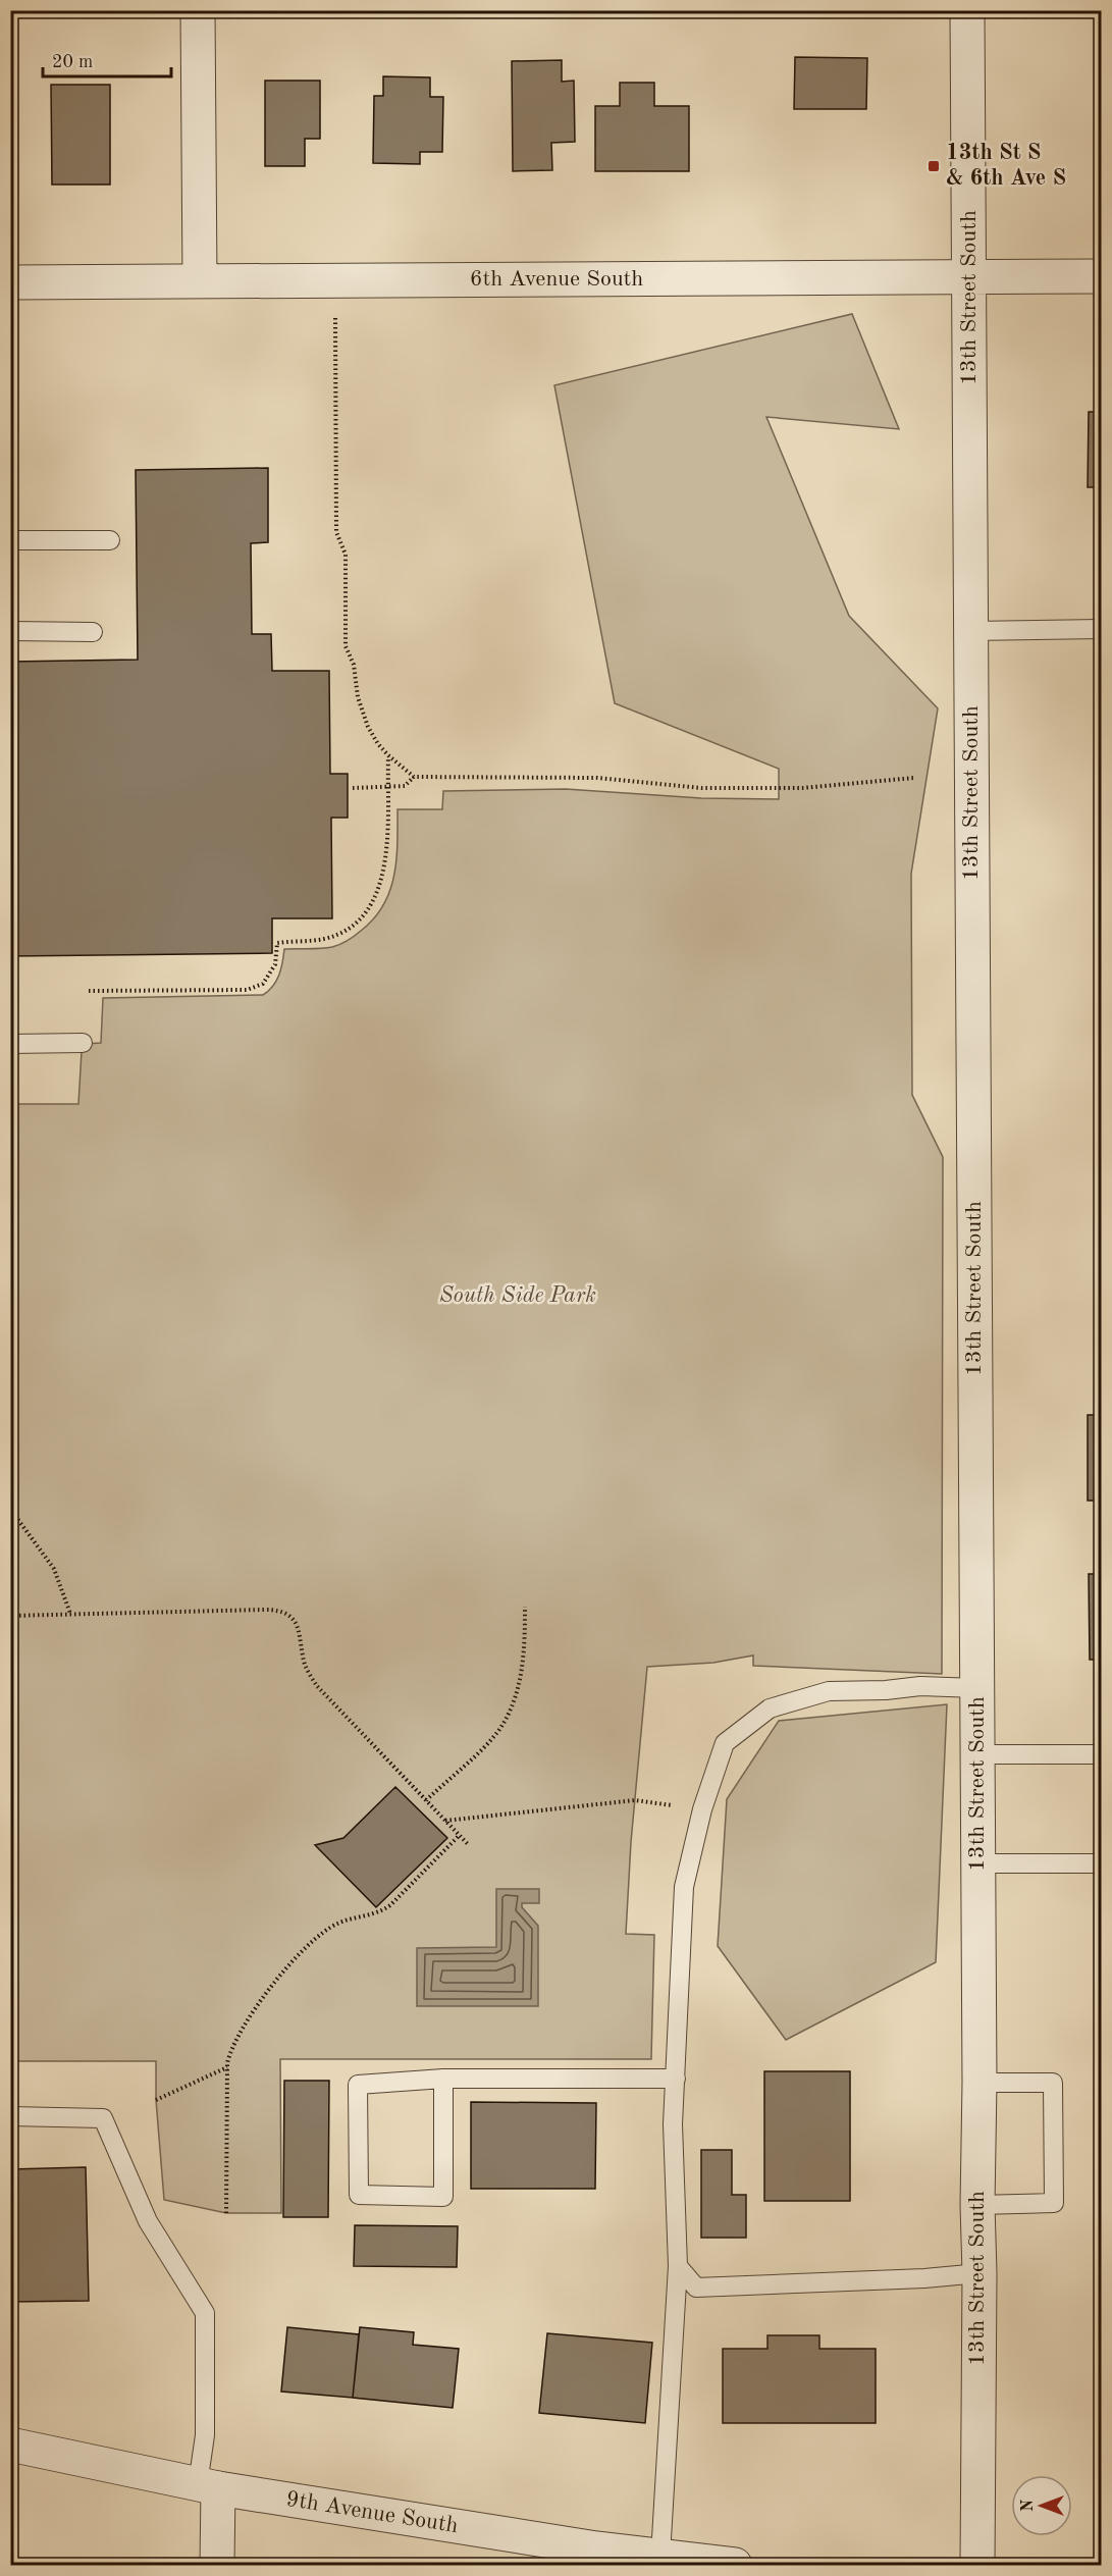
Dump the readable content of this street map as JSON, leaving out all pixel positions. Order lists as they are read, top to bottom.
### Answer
{
  "streets": {
    "street": ["6th Avenue South", "13th Street South", "9th Avenue South"]
  },
  "crossings": [
    ["6th Avenue South", "13th Street South"]
  ],
  "parks": ["South Side Park"],
  "places": {
    "transit": ["13th St S & 6th Ave S"]
  },
  "scale_bar": "20 m",
  "north": "left"
}
